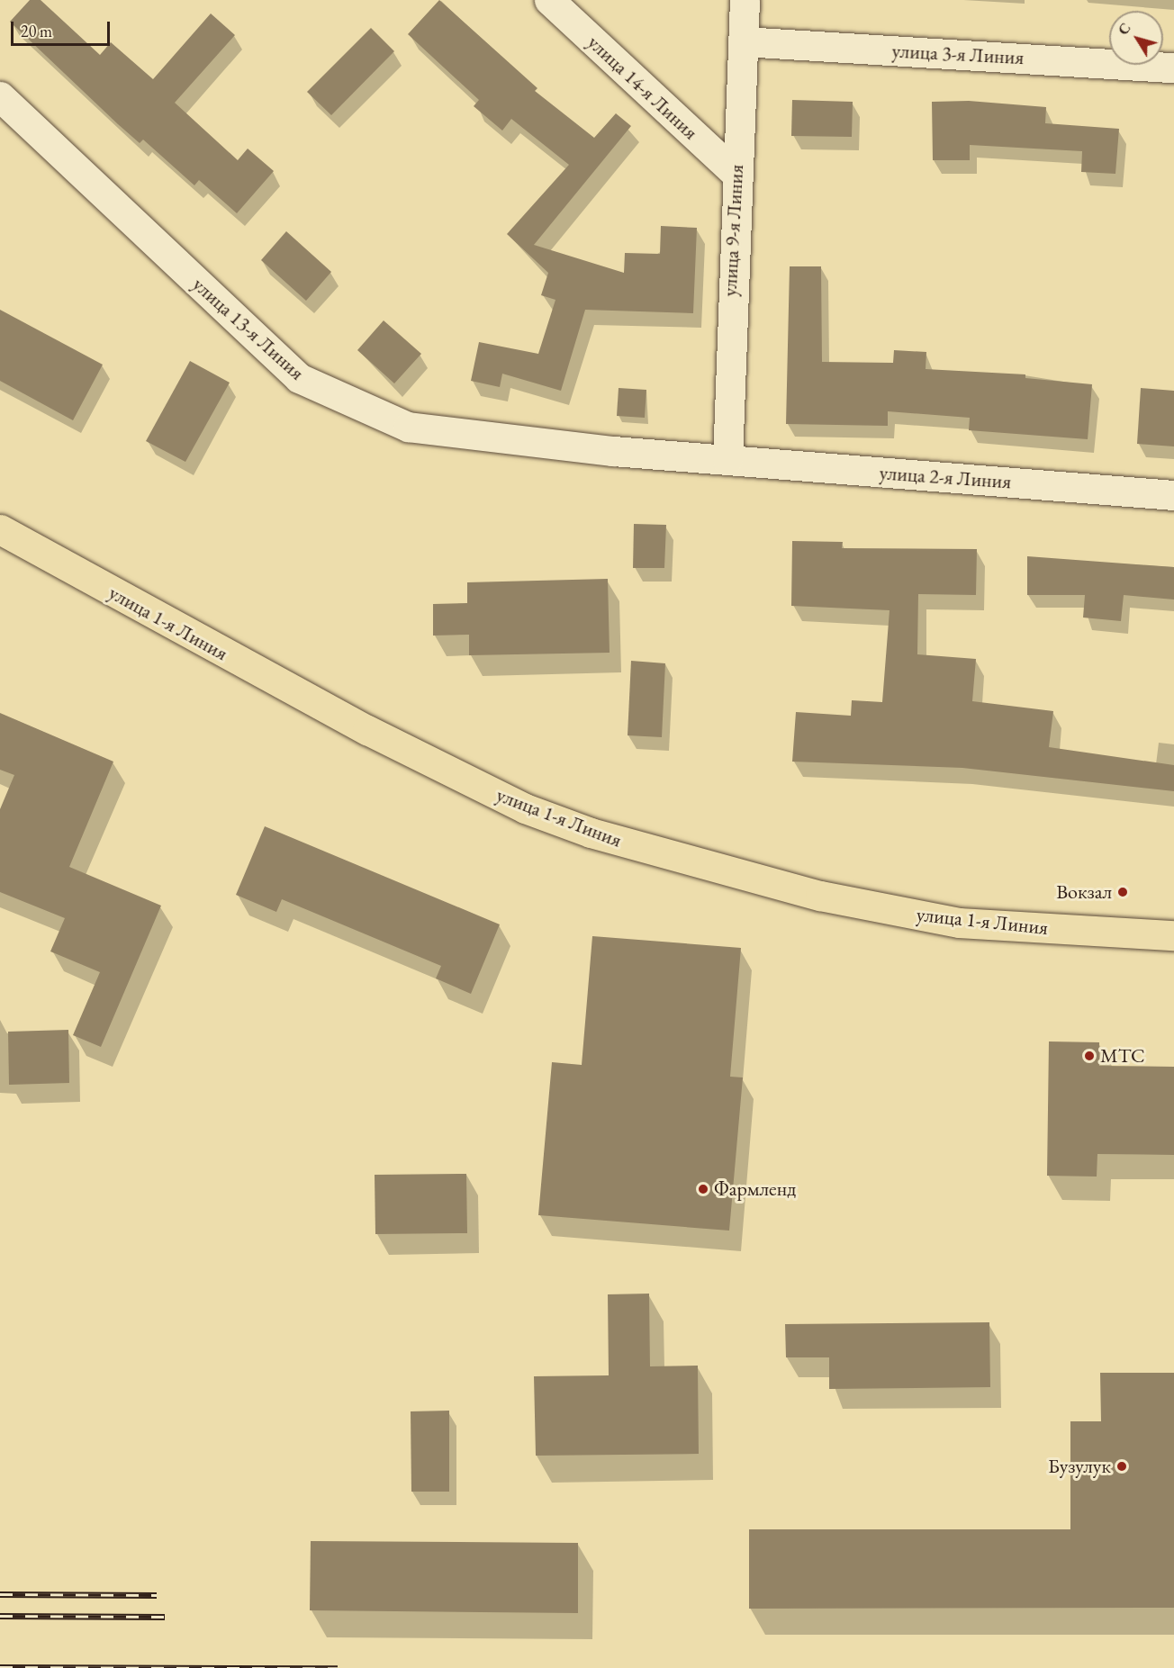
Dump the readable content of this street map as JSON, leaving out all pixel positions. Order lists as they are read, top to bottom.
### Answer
{
  "streets": {
    "main road": ["улица 1-я Линия"],
    "street": [
      "улица 3-я Линия",
      "улица 14-я Линия",
      "улица 9-я Линия",
      "улица 13-я Линия",
      "улица 2-я Линия"
    ]
  },
  "crossings": [
    ["улица 3-я Линия", "улица 9-я Линия"],
    ["улица 14-я Линия", "улица 9-я Линия"],
    ["улица 9-я Линия", "улица 13-я Линия"],
    ["улица 9-я Линия", "улица 2-я Линия"],
    ["улица 13-я Линия", "улица 2-я Линия"]
  ],
  "places": [
    "Вокзал",
    "МТС",
    "Фармленд",
    "Бузулук"
  ],
  "scale_bar": "20 m",
  "north": "top left"
}
